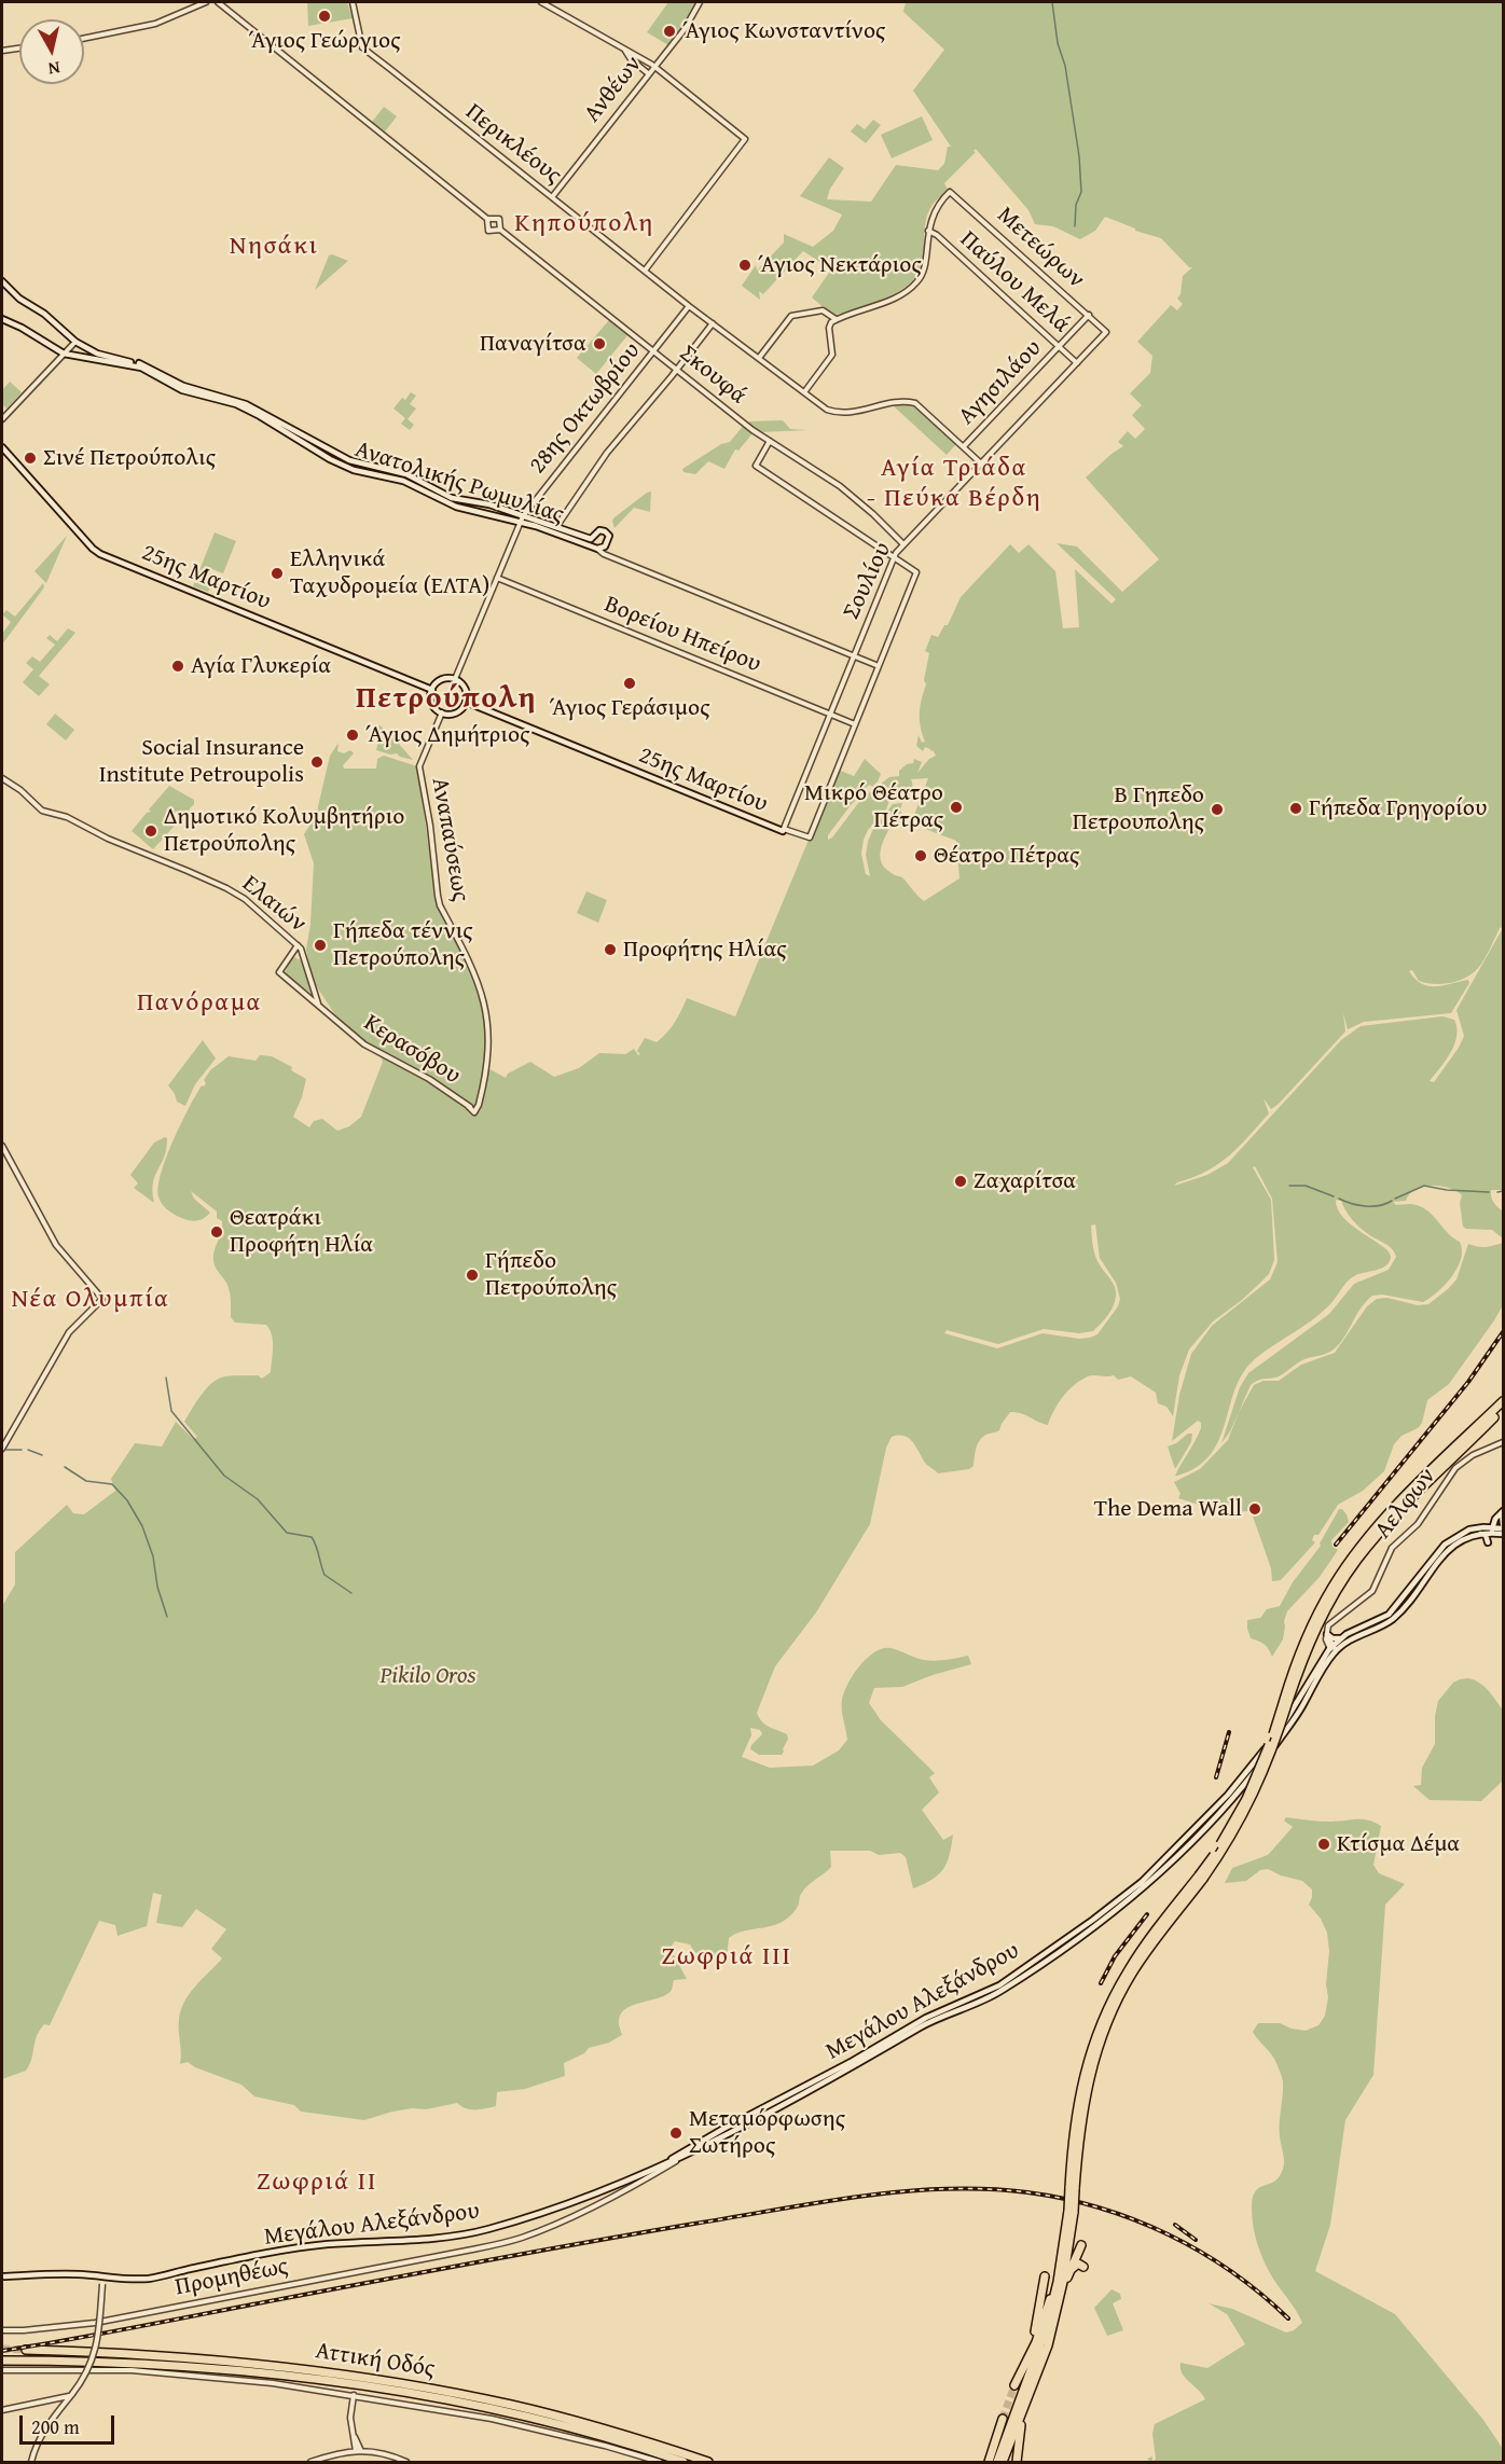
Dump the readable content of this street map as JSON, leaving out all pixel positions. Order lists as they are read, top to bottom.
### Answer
{
  "streets": {
    "highway": ["Αττική Οδός"],
    "main road": ["Ανατολικής Ρωμυλίας", "25ης Μαρτίου", "Μεγάλου Αλεξάνδρου"],
    "street": [
      "Ανθέων",
      "Περικλέους",
      "Μετεώρων",
      "Παύλου Μελά",
      "Σκουφά",
      "Αγησιλάου",
      "28ης Οκτωβρίου",
      "Σουλίου",
      "Βορείου Ηπείρου",
      "Αναπαύσεως",
      "Ελαιών",
      "Κερασόβου",
      "Αελφων",
      "Προμηθέως"
    ]
  },
  "crossings": [
    ["Ανθέων", "Περικλέους"],
    ["Περικλέους", "Αγησιλάου"],
    ["Περικλέους", "28ης Οκτωβρίου"],
    ["Μετεώρων", "Παύλου Μελά"],
    ["Μετεώρων", "Αγησιλάου"],
    ["Μετεώρων", "Σουλίου"],
    ["Παύλου Μελά", "Αγησιλάου"],
    ["Παύλου Μελά", "Σουλίου"],
    ["Σκουφά", "28ης Οκτωβρίου"],
    ["Σκουφά", "Σουλίου"],
    ["28ης Οκτωβρίου", "Ανατολικής Ρωμυλίας"],
    ["28ης Οκτωβρίου", "25ης Μαρτίου"],
    ["28ης Οκτωβρίου", "Βορείου Ηπείρου"],
    ["28ης Οκτωβρίου", "Αναπαύσεως"],
    ["Ανατολικής Ρωμυλίας", "Σουλίου"],
    ["25ης Μαρτίου", "Σουλίου"],
    ["25ης Μαρτίου", "Αναπαύσεως"],
    ["Σουλίου", "Βορείου Ηπείρου"],
    ["Αναπαύσεως", "Κερασόβου"],
    ["Ελαιών", "Κερασόβου"],
    ["Μεγάλου Αλεξάνδρου", "Προμηθέως"]
  ],
  "districts": [
    "Κηπούπολη",
    "Νησάκι",
    "Αγία Τριάδα - Πεύκα Βέρδη",
    "Πετρούπολη",
    "Πανόραμα",
    "Νέα Ολυμπία",
    "Ζωφριά ΙΙΙ",
    "Ζωφριά ΙΙ"
  ],
  "parks": ["Pikilo Oros"],
  "places": [
    "Άγιος Γεώργιος",
    "Άγιος Κωνσταντίνος",
    "Άγιος Νεκτάριος",
    "Παναγίτσα",
    "Σινέ Πετρούπολις",
    "Ελληνικά Ταχυδρομεία (ΕΛΤΑ)",
    "Αγία Γλυκερία",
    "Άγιος Γεράσιμος",
    "Άγιος Δημήτριος",
    "Social Insurance Institute Petroupolis",
    "Μικρό Θέατρο Πέτρας",
    "Γήπεδα Γρηγορίου",
    "Β Γηπεδο Πετρουπολης",
    "Δημοτικό Κολυμβητήριο Πετρούπολης",
    "Θέατρο Πέτρας",
    "Γήπεδα τέννις Πετρούπολης",
    "Προφήτης Ηλίας",
    "Ζαχαρίτσα",
    "Θεατράκι Προφήτη Ηλία",
    "Γήπεδο Πετρούπολης",
    "The Dema Wall",
    "Κτίσμα Δέμα",
    "Μεταμόρφωσης Σωτήρος"
  ],
  "scale_bar": "200 m",
  "north": "bottom"
}
